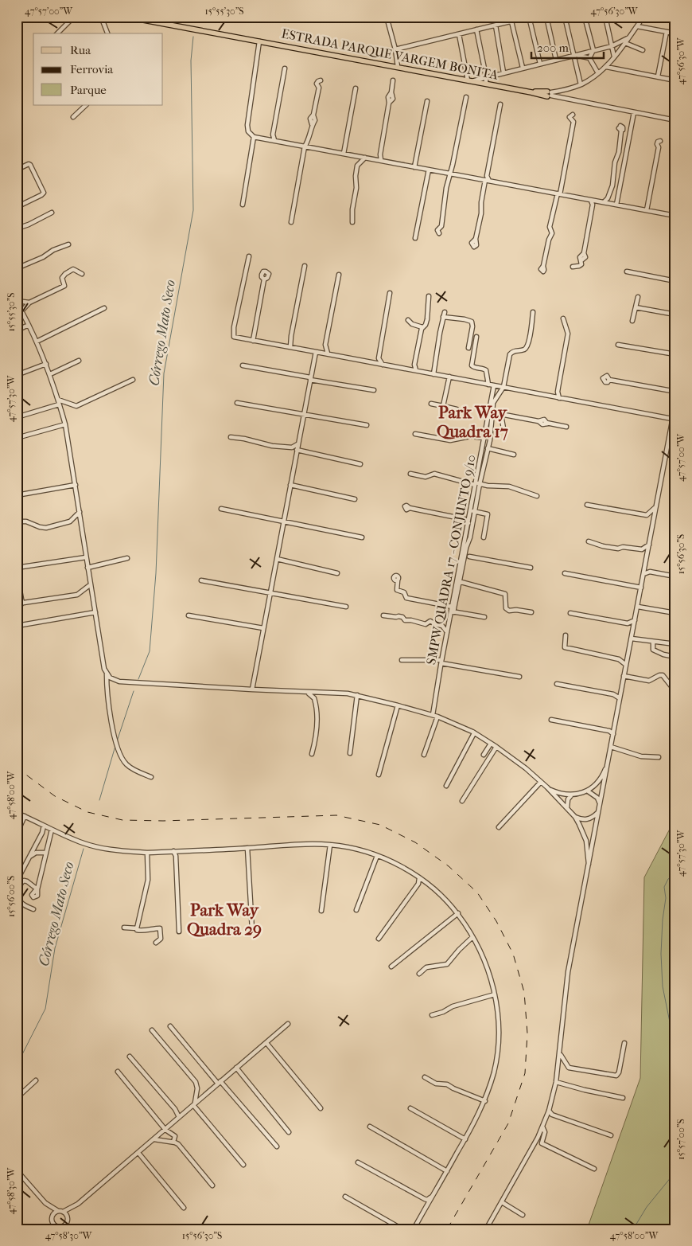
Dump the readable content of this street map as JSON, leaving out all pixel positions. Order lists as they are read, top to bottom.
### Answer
{
  "streets": {
    "main road": ["ESTRADA PARQUE VARGEM BONITA"],
    "street": ["SMPW QUADRA 17 - CONJUNTO 9/10"]
  },
  "districts": ["Park Way Quadra 17", "Park Way Quadra 29"],
  "water": ["Córrego Mato Seco"],
  "legend": ["Rua", "Ferrovia", "Parque"],
  "scale_bar": "200 m",
  "coordinates": [
    "47°57'00\"W",
    "15°55'30\"S",
    "47°56'30\"W",
    "47°57'30\"W",
    "15°56'30\"S",
    "47°58'00\"W",
    "15°56'00\"S",
    "15°57'00\"S",
    "47°58'30\"W"
  ]
}
